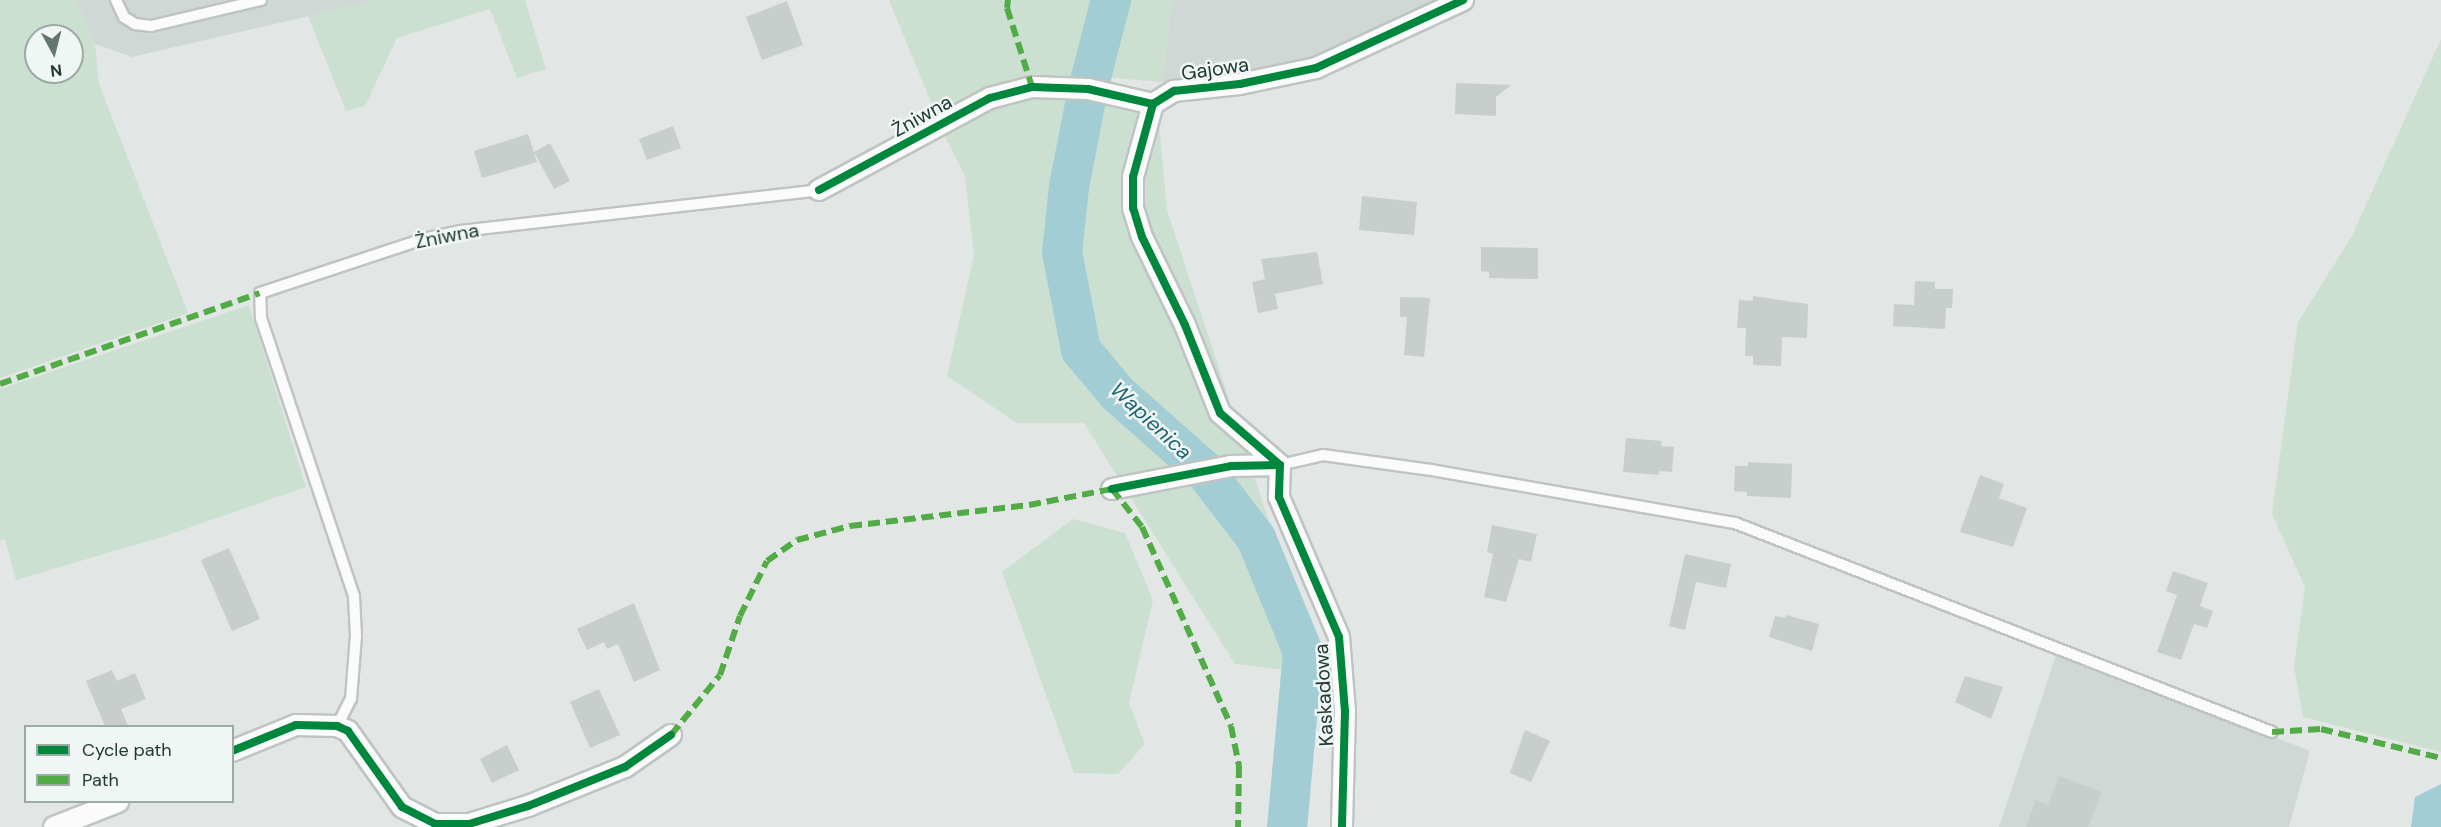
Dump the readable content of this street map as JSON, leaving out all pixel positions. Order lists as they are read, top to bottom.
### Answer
{
  "streets": {
    "street": ["Gajowa", "Żniwna", "Kaskadowa"]
  },
  "crossings": [
    ["Gajowa", "Żniwna"]
  ],
  "water": ["Wapienica"],
  "legend": ["Cycle path", "Path"],
  "north": "bottom"
}
